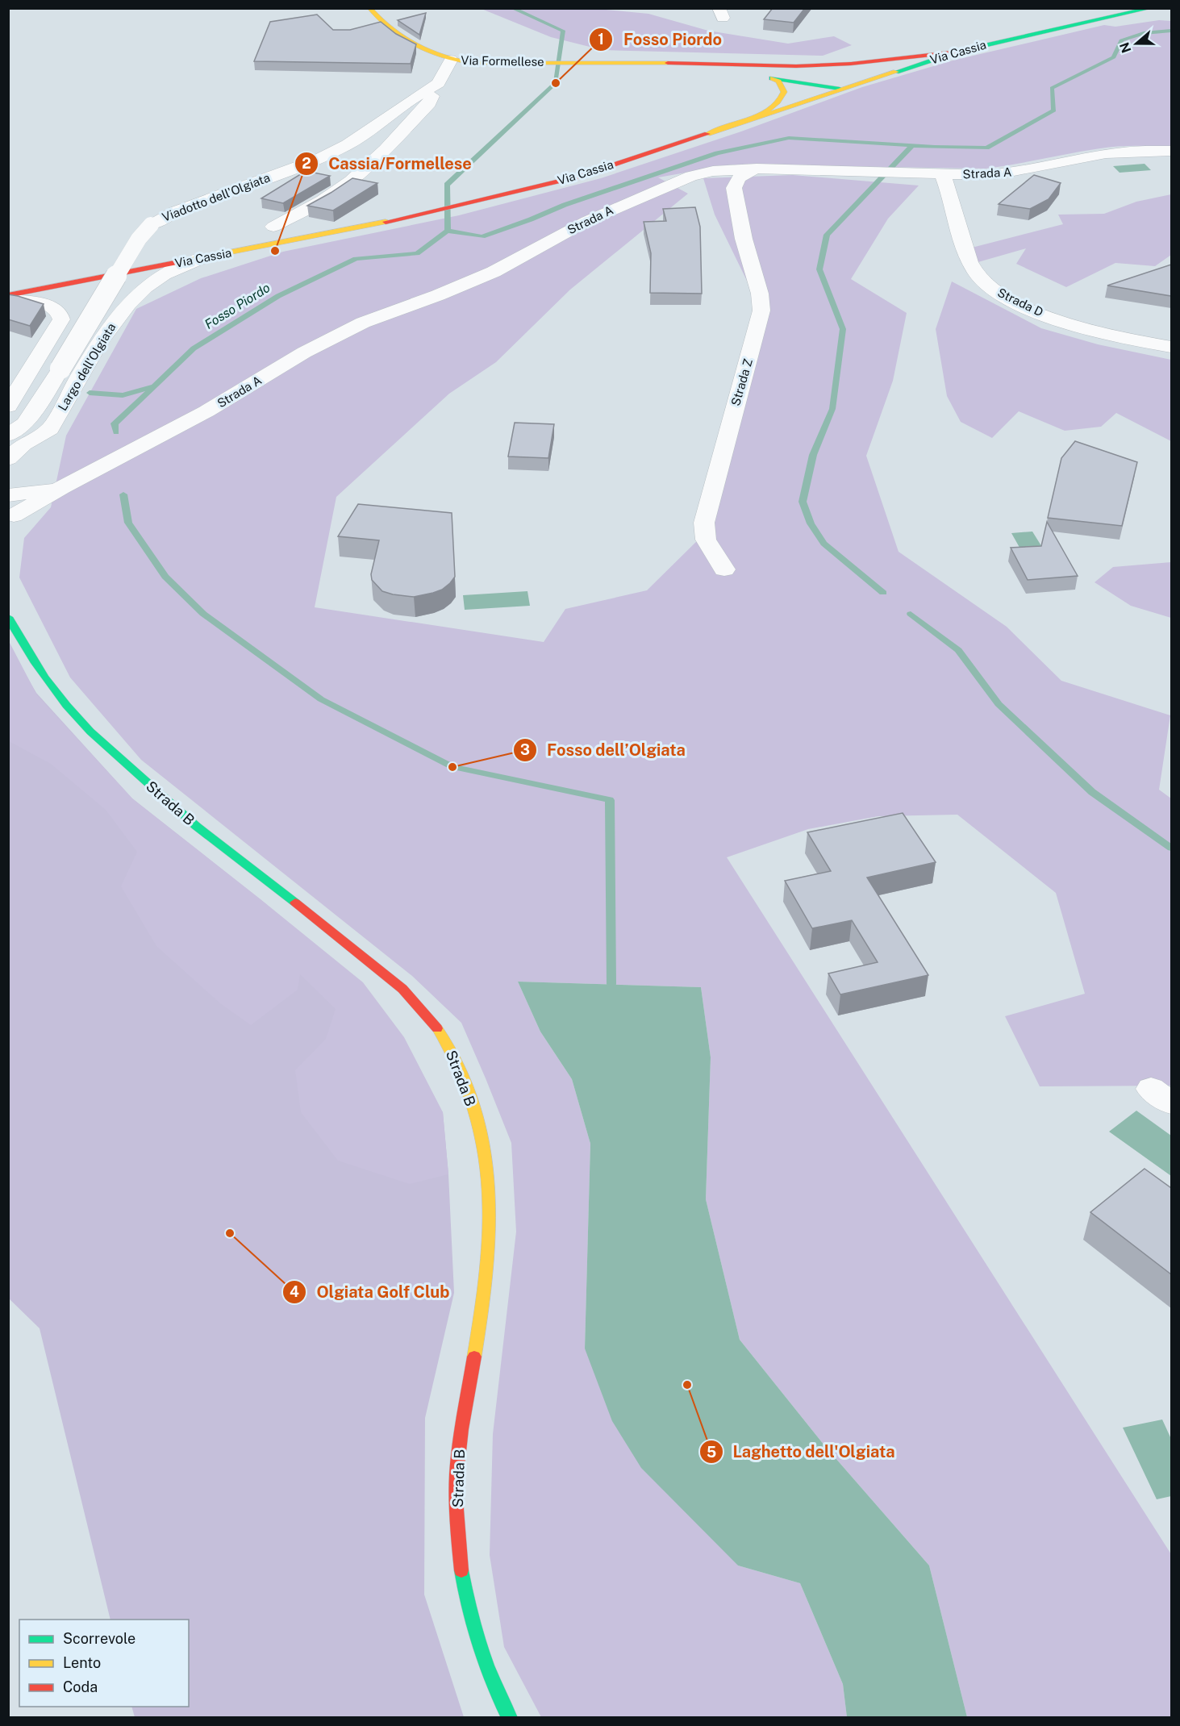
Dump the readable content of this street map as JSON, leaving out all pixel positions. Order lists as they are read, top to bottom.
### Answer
{
  "streets": {
    "street": [
      "Via Cassia",
      "Via Formellese",
      "Strada A",
      "Viadotto dell'Olgiata",
      "Strada D",
      "Largo dell'Olgiata",
      "Strada Z",
      "Strada B"
    ]
  },
  "crossings": [
    ["Via Cassia", "Largo dell'Olgiata"],
    ["Strada A", "Strada D"],
    ["Viadotto dell'Olgiata", "Largo dell'Olgiata"]
  ],
  "water": ["Fosso Piordo"],
  "places": [
    "Fosso Piordo",
    "Cassia/Formellese",
    "Fosso dell’Olgiata",
    "Olgiata Golf Club",
    "Laghetto dell'Olgiata"
  ],
  "legend": ["Scorrevole", "Lento", "Coda"],
  "north": "left"
}
